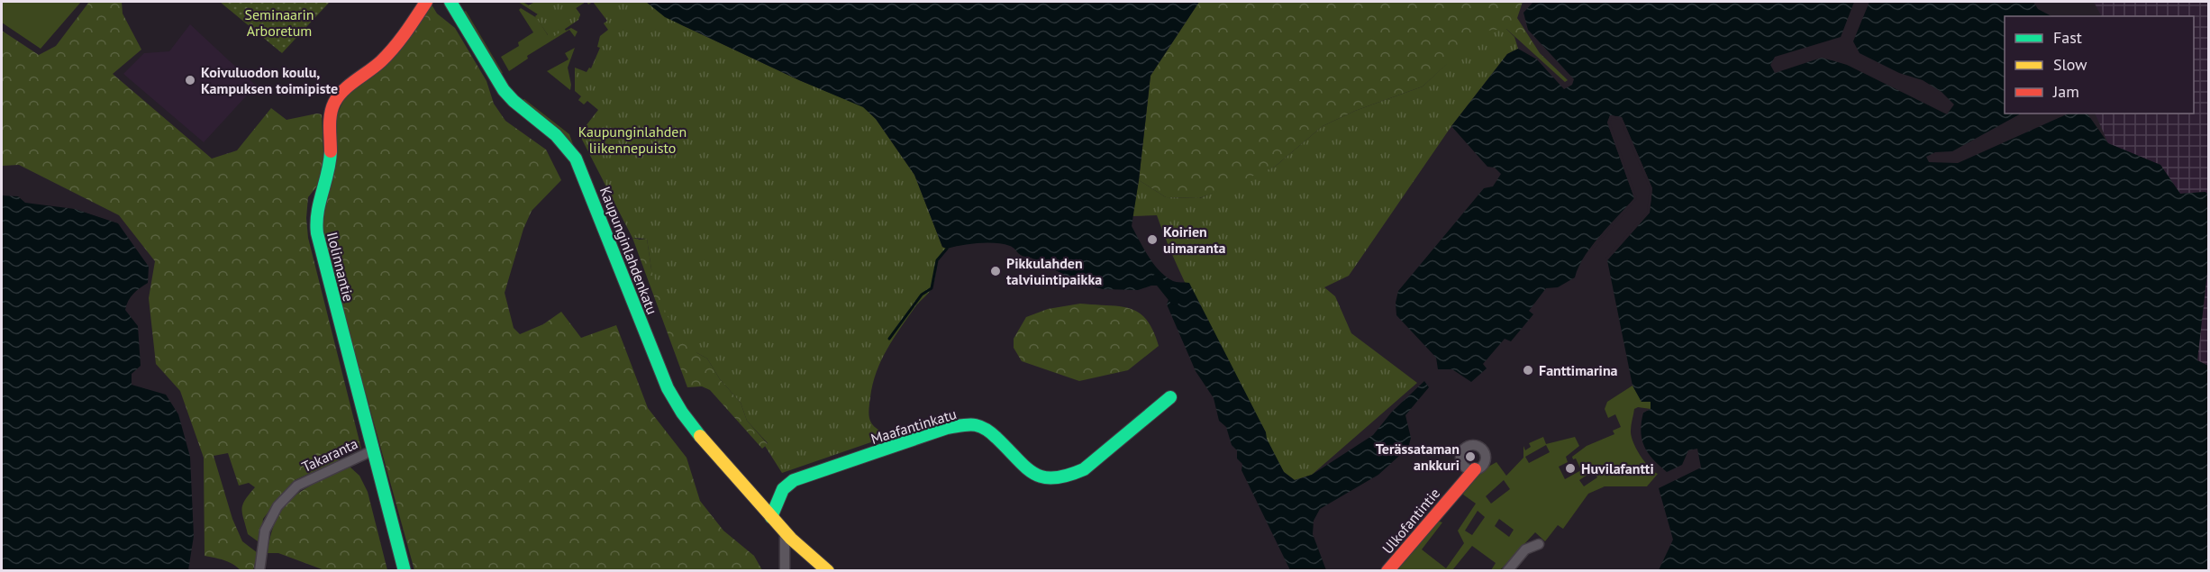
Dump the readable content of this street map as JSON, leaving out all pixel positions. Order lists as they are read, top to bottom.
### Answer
{
  "streets": {
    "street": [
      "Kaupunginlahdenkatu",
      "Ilolinnantie",
      "Maafantinkatu",
      "Takaranta",
      "Ulkofantintie"
    ]
  },
  "crossings": [
    ["Kaupunginlahdenkatu", "Maafantinkatu"],
    ["Ilolinnantie", "Takaranta"]
  ],
  "parks": ["Seminaarin Arboretum", "Kaupunginlahden liikennepuisto"],
  "places": [
    "Koivuluodon koulu, Kampuksen toimipiste",
    "Koirien uimaranta",
    "Pikkulahden talviuintipaikka",
    "Fanttimarina",
    "Terässataman ankkuri",
    "Huvilafantti"
  ],
  "legend": ["Fast", "Slow", "Jam"]
}
